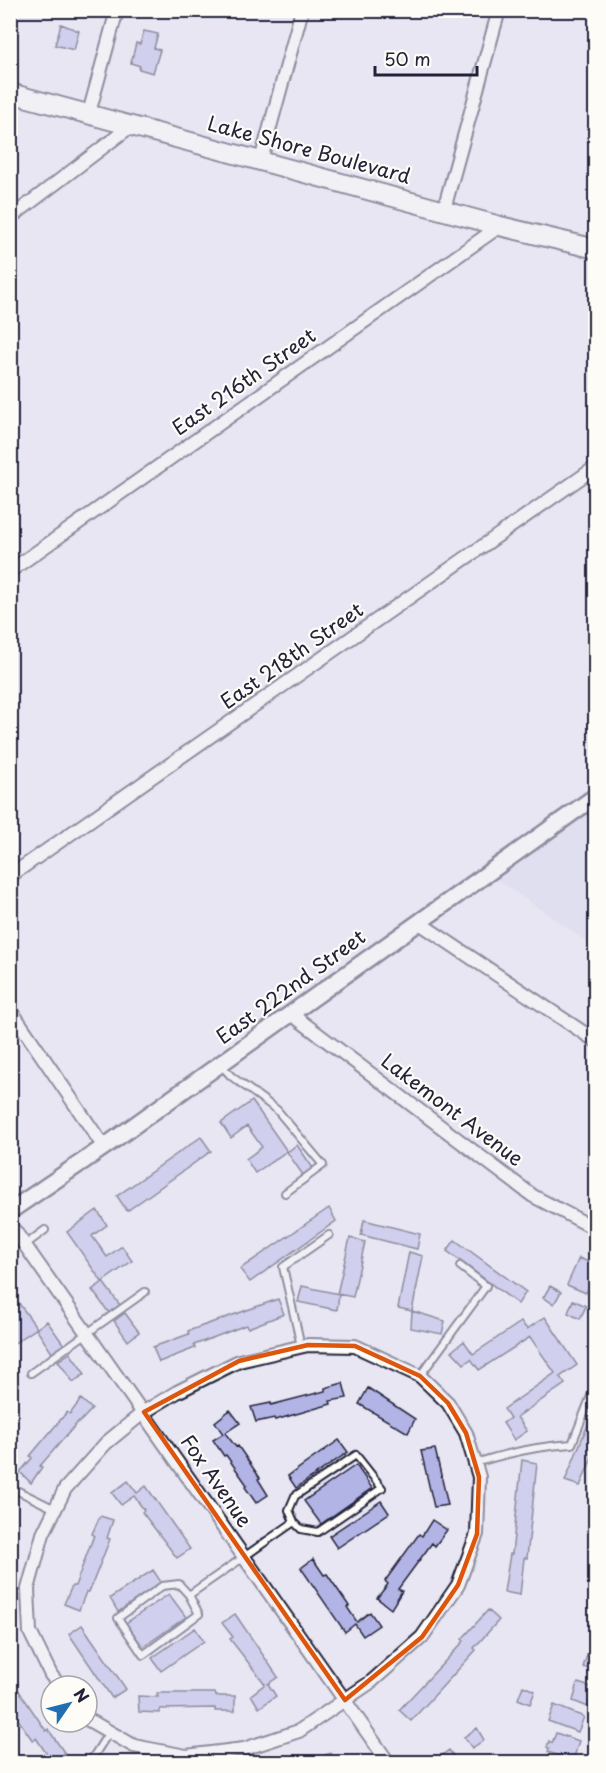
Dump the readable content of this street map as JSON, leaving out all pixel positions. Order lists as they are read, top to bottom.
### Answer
{
  "streets": {
    "main road": ["Lake Shore Boulevard"],
    "street": [
      "East 216th Street",
      "East 218th Street",
      "East 222nd Street",
      "Lakemont Avenue",
      "Fox Avenue"
    ]
  },
  "crossings": [
    ["Lake Shore Boulevard", "East 216th Street"],
    ["East 222nd Street", "Lakemont Avenue"]
  ],
  "scale_bar": "50 m",
  "north": "top right"
}
